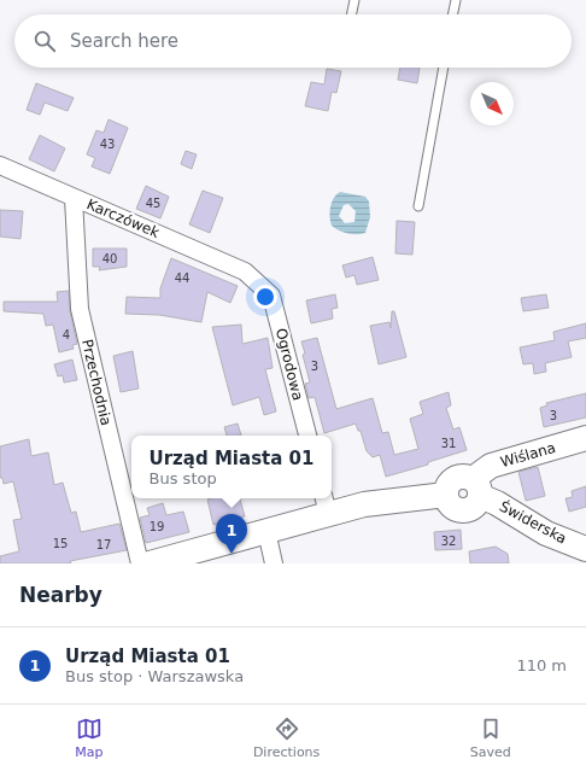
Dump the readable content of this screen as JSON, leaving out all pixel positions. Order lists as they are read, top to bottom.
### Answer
{
  "streets": {
    "street": [
      "Karczówek",
      "Ogrodowa",
      "Przechodnia",
      "Wiślana",
      "Świderska"
    ]
  },
  "crossings": [
    ["Karczówek", "Ogrodowa"],
    ["Karczówek", "Przechodnia"],
    ["Wiślana", "Świderska"]
  ],
  "house_numbers": [
    "43",
    "45",
    "40",
    "44",
    "4",
    "3",
    "3",
    "31",
    "19",
    "32",
    "15",
    "17"
  ],
  "north": "bottom right",
  "page": {
    "search": "Search here",
    "popup": ["Urząd Miasta 01", "Bus stop"],
    "pins": "1",
    "heading": "Nearby",
    "list": [
      {
        "mark": "1",
        "name": "Urząd Miasta 01",
        "note": "Bus stop · Warszawska",
        "value": "110 m"
      }
    ],
    "nav": ["Map", "Directions", "Saved"]
  }
}
